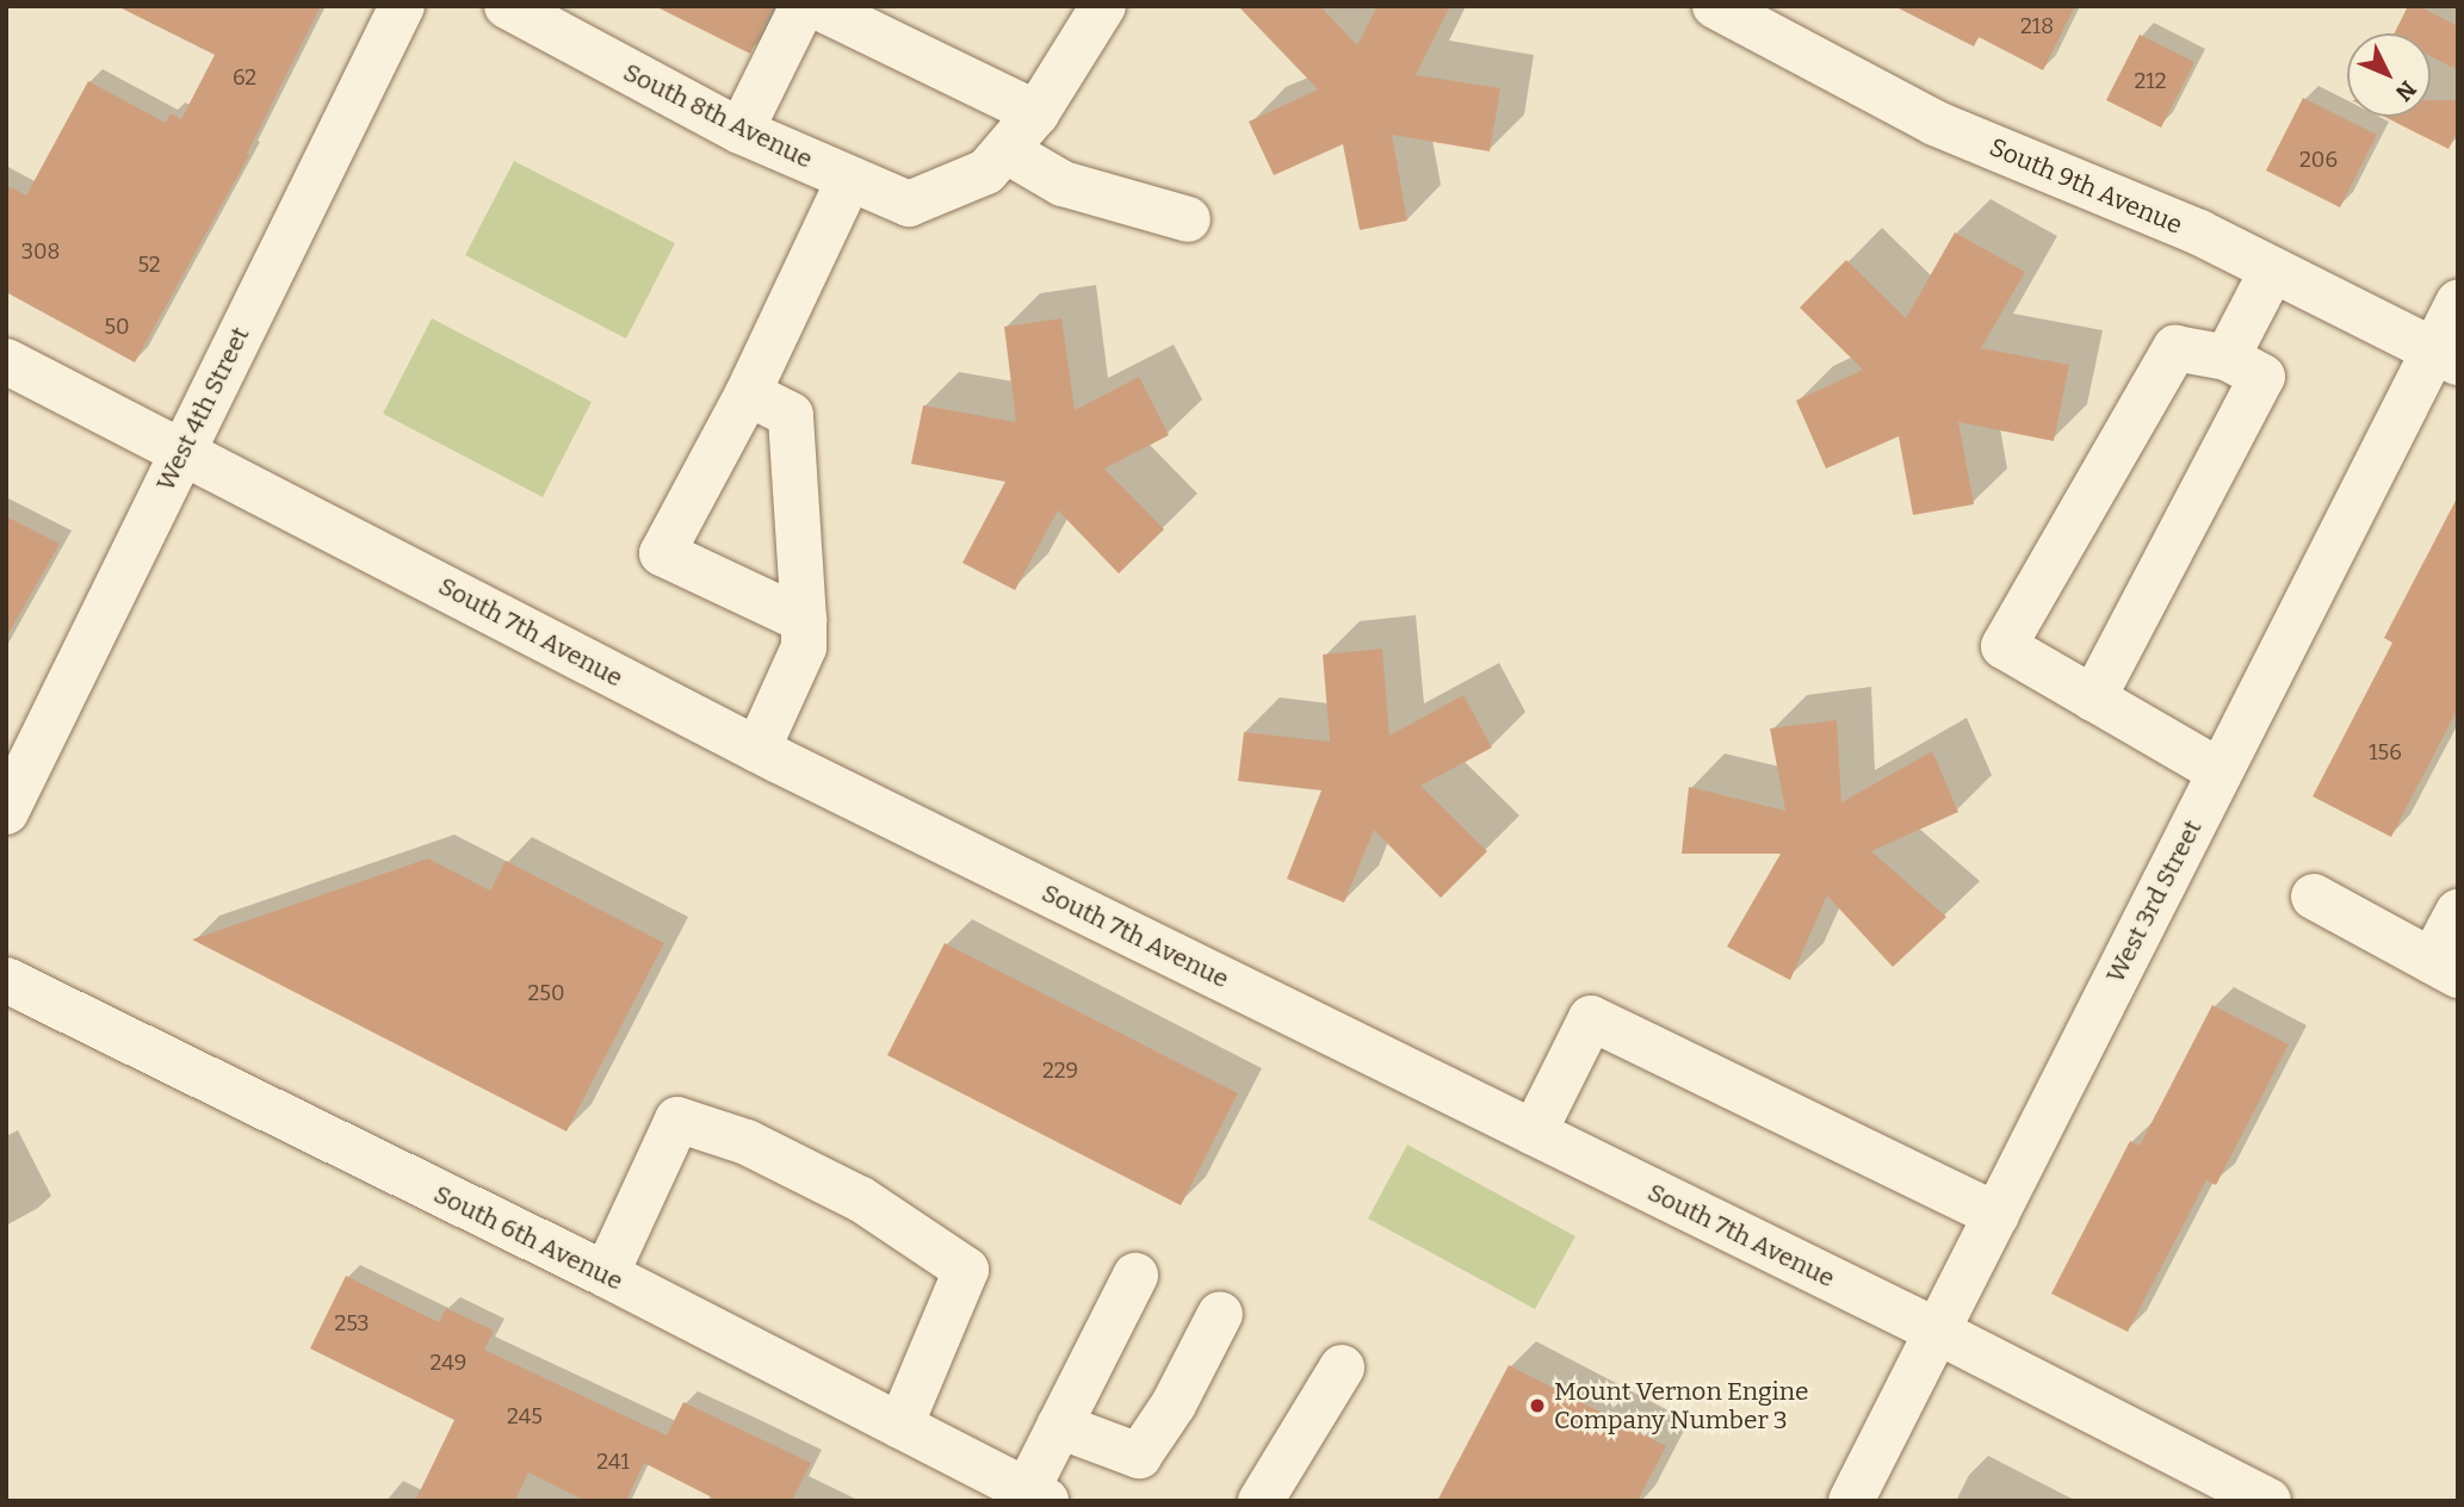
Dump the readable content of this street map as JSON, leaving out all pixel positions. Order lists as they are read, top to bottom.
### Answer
{
  "streets": {
    "street": [
      "South 8th Avenue",
      "South 9th Avenue",
      "West 4th Street",
      "South 7th Avenue",
      "West 3rd Street",
      "South 6th Avenue"
    ]
  },
  "crossings": [
    ["South 9th Avenue", "West 3rd Street"],
    ["West 4th Street", "South 7th Avenue"],
    ["South 7th Avenue", "West 3rd Street"]
  ],
  "places": ["Mount Vernon Engine Company Number 3"],
  "house_numbers": [
    "218",
    "62",
    "212",
    "206",
    "308",
    "52",
    "50",
    "156",
    "250",
    "229",
    "253",
    "249",
    "245",
    "241"
  ],
  "north": "bottom right"
}
